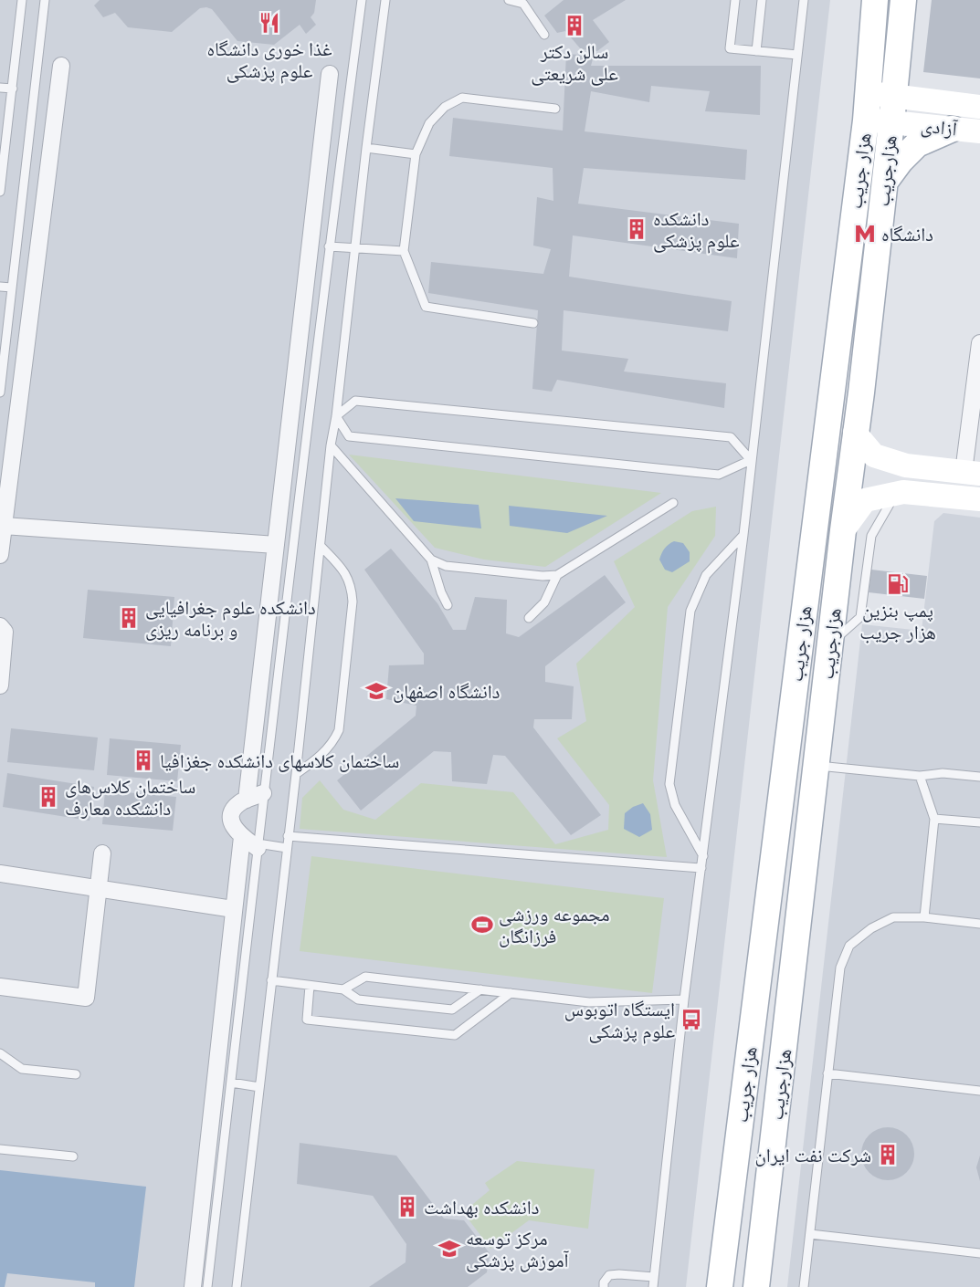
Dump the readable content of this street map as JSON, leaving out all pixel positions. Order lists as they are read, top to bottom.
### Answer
{
  "streets": {
    "main road": ["آزادی", "هزار جریب", "هزارجریب"]
  },
  "crossings": [
    ["آزادی", "هزار جریب"],
    ["آزادی", "هزارجریب"]
  ],
  "places": {
    "restaurant": ["غذا خوری دانشگاه علوم پزشکی"],
    "building": [
      "سالن دکتر علی شریعتی",
      "دانشکده علوم پزشکی",
      "دانشکده علوم جغرافیایی و برنامه ریزی",
      "ساختمان کلاسهای دانشکده جغزافیا",
      "ساختمان کلاس‌های دانشکده معارف",
      "شرکت نفت ایران",
      "دانشکده بهداشت"
    ],
    "metro station": ["دانشگاه"],
    "fuel station": ["پمپ بنزین هزار جریب"],
    "school or university": ["دانشگاه اصفهان", "مرکز توسعه آموزش پزشکی"],
    "sports": ["مجموعه ورزشی فرزانگان"],
    "bus stop": ["ایستگاه اتوبوس علوم پزشکی"]
  }
}
